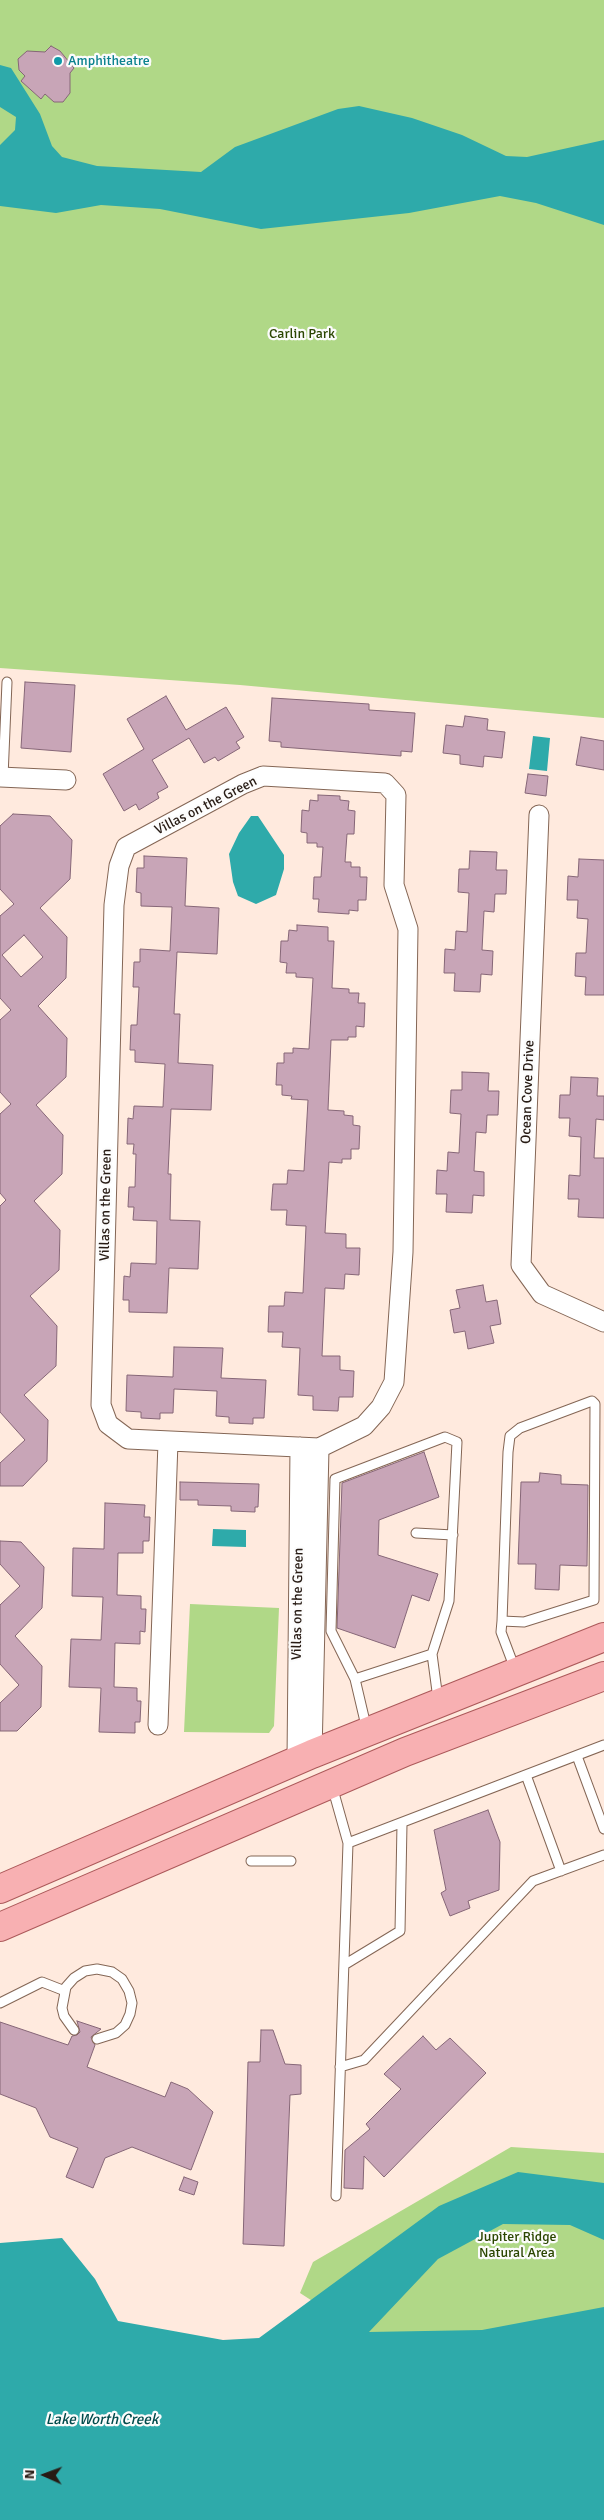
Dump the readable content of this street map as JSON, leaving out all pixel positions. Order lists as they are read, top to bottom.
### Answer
{
  "streets": {
    "street": ["Villas on the Green", "Ocean Cove Drive"]
  },
  "water": ["Lake Worth Creek"],
  "parks": ["Carlin Park", "Jupiter Ridge Natural Area"],
  "places": ["Amphitheatre"],
  "north": "left"
}
